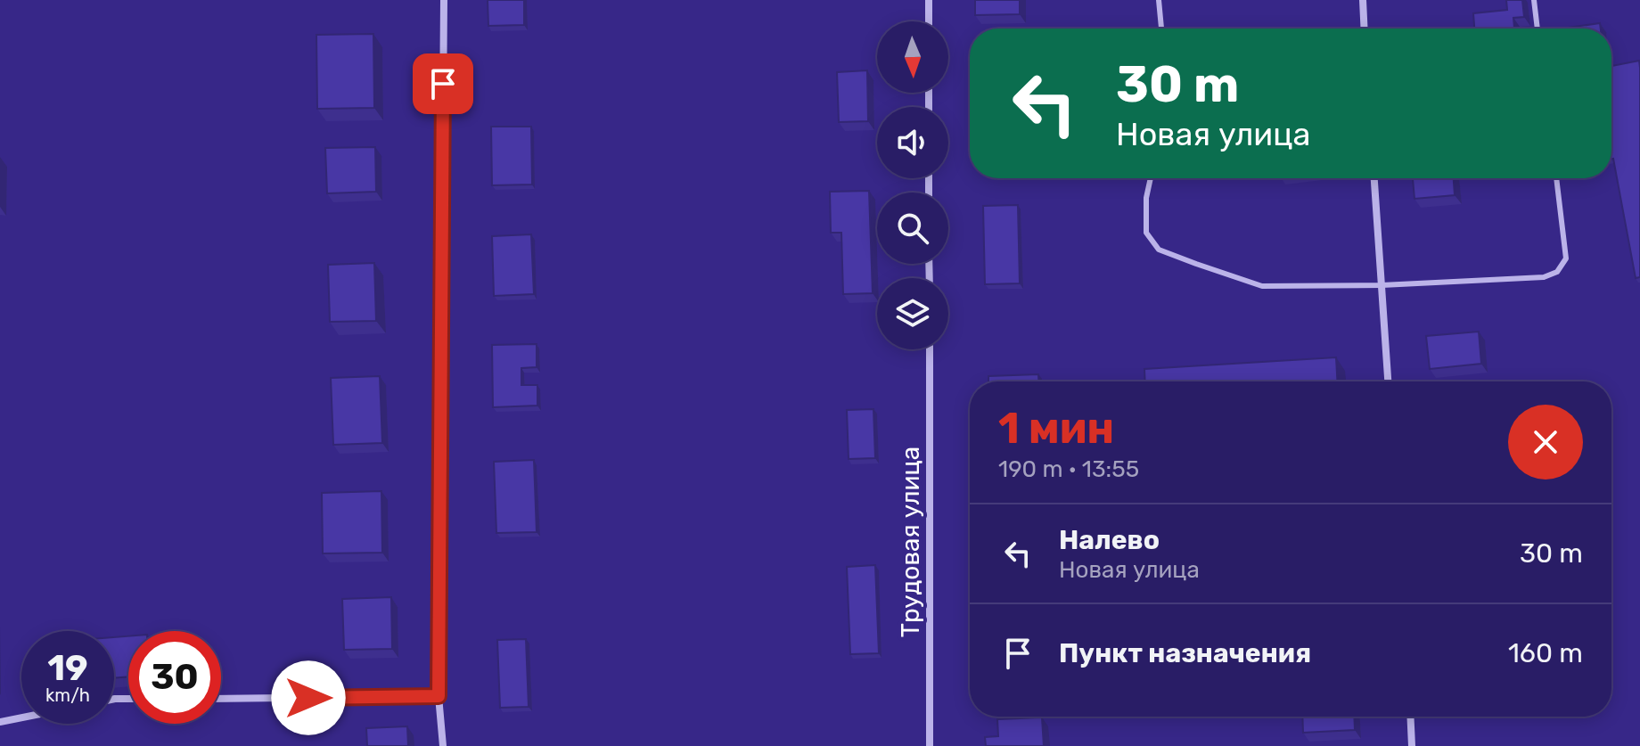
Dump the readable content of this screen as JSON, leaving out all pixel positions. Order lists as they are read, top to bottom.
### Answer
{
  "streets": {
    "street": ["Трудовая улица"]
  },
  "north": "bottom",
  "page": {
    "turn": ["30 m", "Новая улица"],
    "heading": ["1 мин", "190 m · 13:55"],
    "list": [
      {
        "name": "Налево",
        "note": "Новая улица",
        "value": "30 m"
      },
      {
        "name": "Пункт назначения",
        "value": "160 m"
      }
    ],
    "speed": "19 km/h",
    "limit": "30"
  }
}
